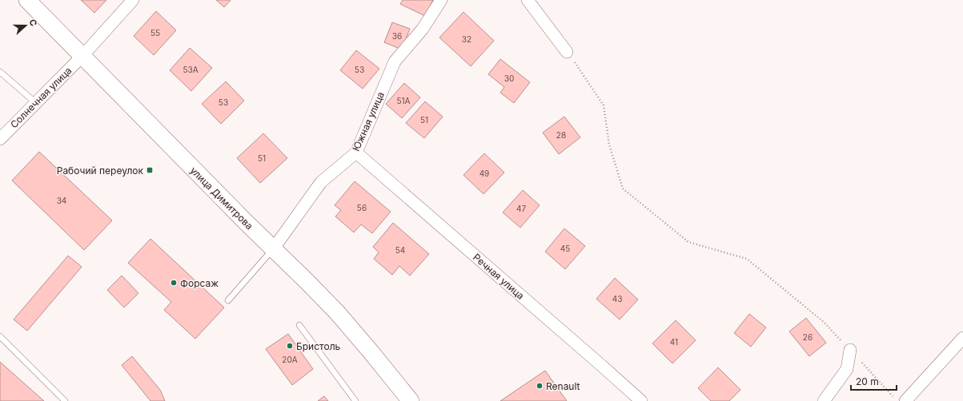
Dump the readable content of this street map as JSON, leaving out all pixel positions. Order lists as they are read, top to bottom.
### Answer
{
  "streets": {
    "street": [
      "Солнечная улица",
      "Южная улица",
      "улица Димитрова",
      "Речная улица"
    ]
  },
  "crossings": [
    ["Солнечная улица", "улица Димитрова"],
    ["Южная улица", "улица Димитрова"],
    ["Южная улица", "Речная улица"]
  ],
  "places": {
    "transit": ["Рабочий переулок"],
    "other": ["Форсаж", "Бристоль", "Renault"]
  },
  "house_numbers": [
    "55",
    "36",
    "32",
    "53А",
    "53",
    "30",
    "51А",
    "53",
    "51",
    "28",
    "51",
    "49",
    "34",
    "56",
    "47",
    "45",
    "54",
    "43",
    "26",
    "41",
    "20А"
  ],
  "scale_bar": "20 m",
  "north": "right"
}
